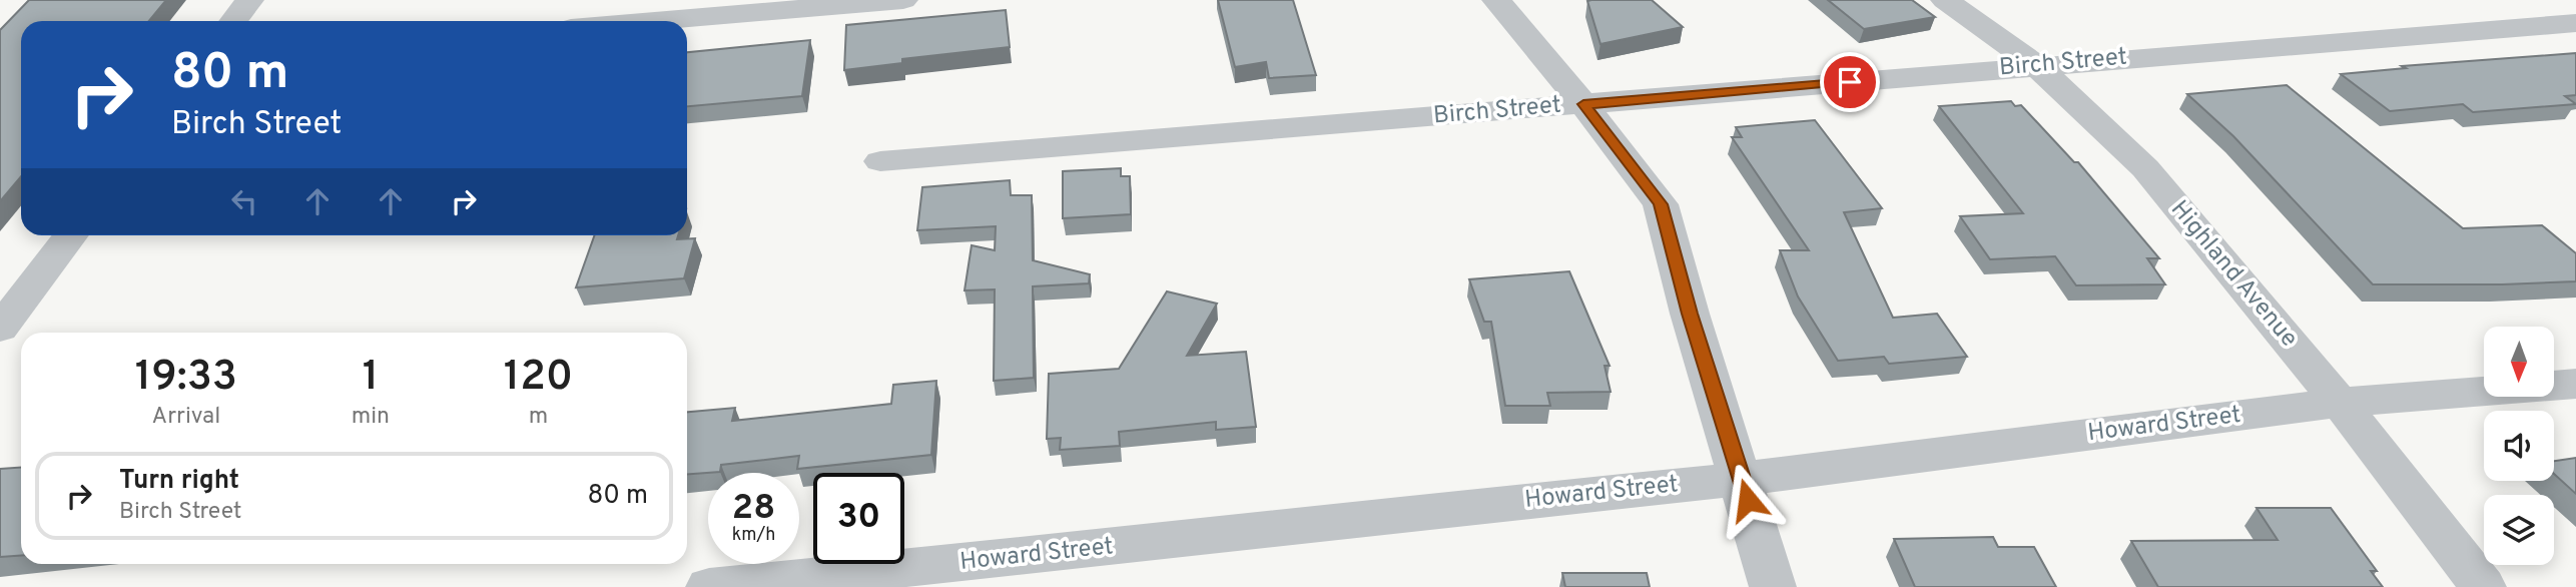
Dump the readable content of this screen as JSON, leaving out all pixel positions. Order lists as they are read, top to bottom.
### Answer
{
  "streets": {
    "street": ["Birch Street", "Highland Avenue", "Howard Street"]
  },
  "crossings": [
    ["Birch Street", "Highland Avenue"],
    ["Highland Avenue", "Howard Street"]
  ],
  "north": "bottom",
  "page": {
    "turn": ["80 m", "Birch Street"],
    "eta": [
      "19:33",
      "Arrival",
      "1",
      "min",
      "120",
      "m"
    ],
    "list": [
      {
        "name": "Turn right",
        "note": "Birch Street",
        "value": "80 m"
      }
    ],
    "speed": "28 km/h",
    "limit": "30"
  }
}
